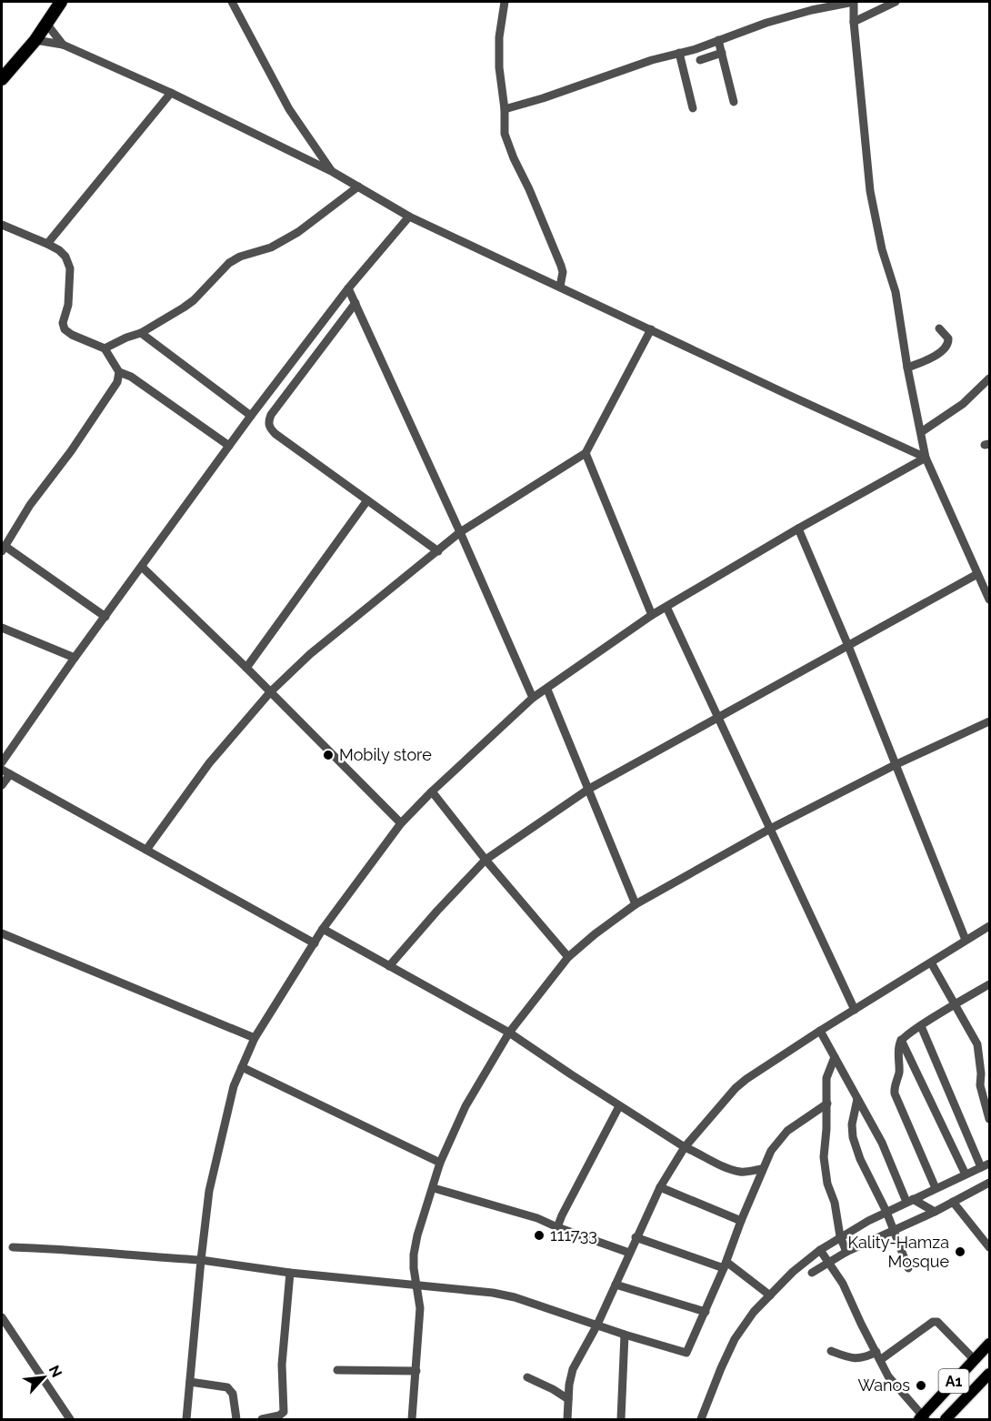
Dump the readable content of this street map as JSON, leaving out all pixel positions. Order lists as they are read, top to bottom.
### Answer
{
  "streets": {
    "main road": ["A1"]
  },
  "places": [
    "Mobily store",
    "111733",
    "Kality-Hamza Mosque",
    "Wanos"
  ],
  "north": "top right"
}
